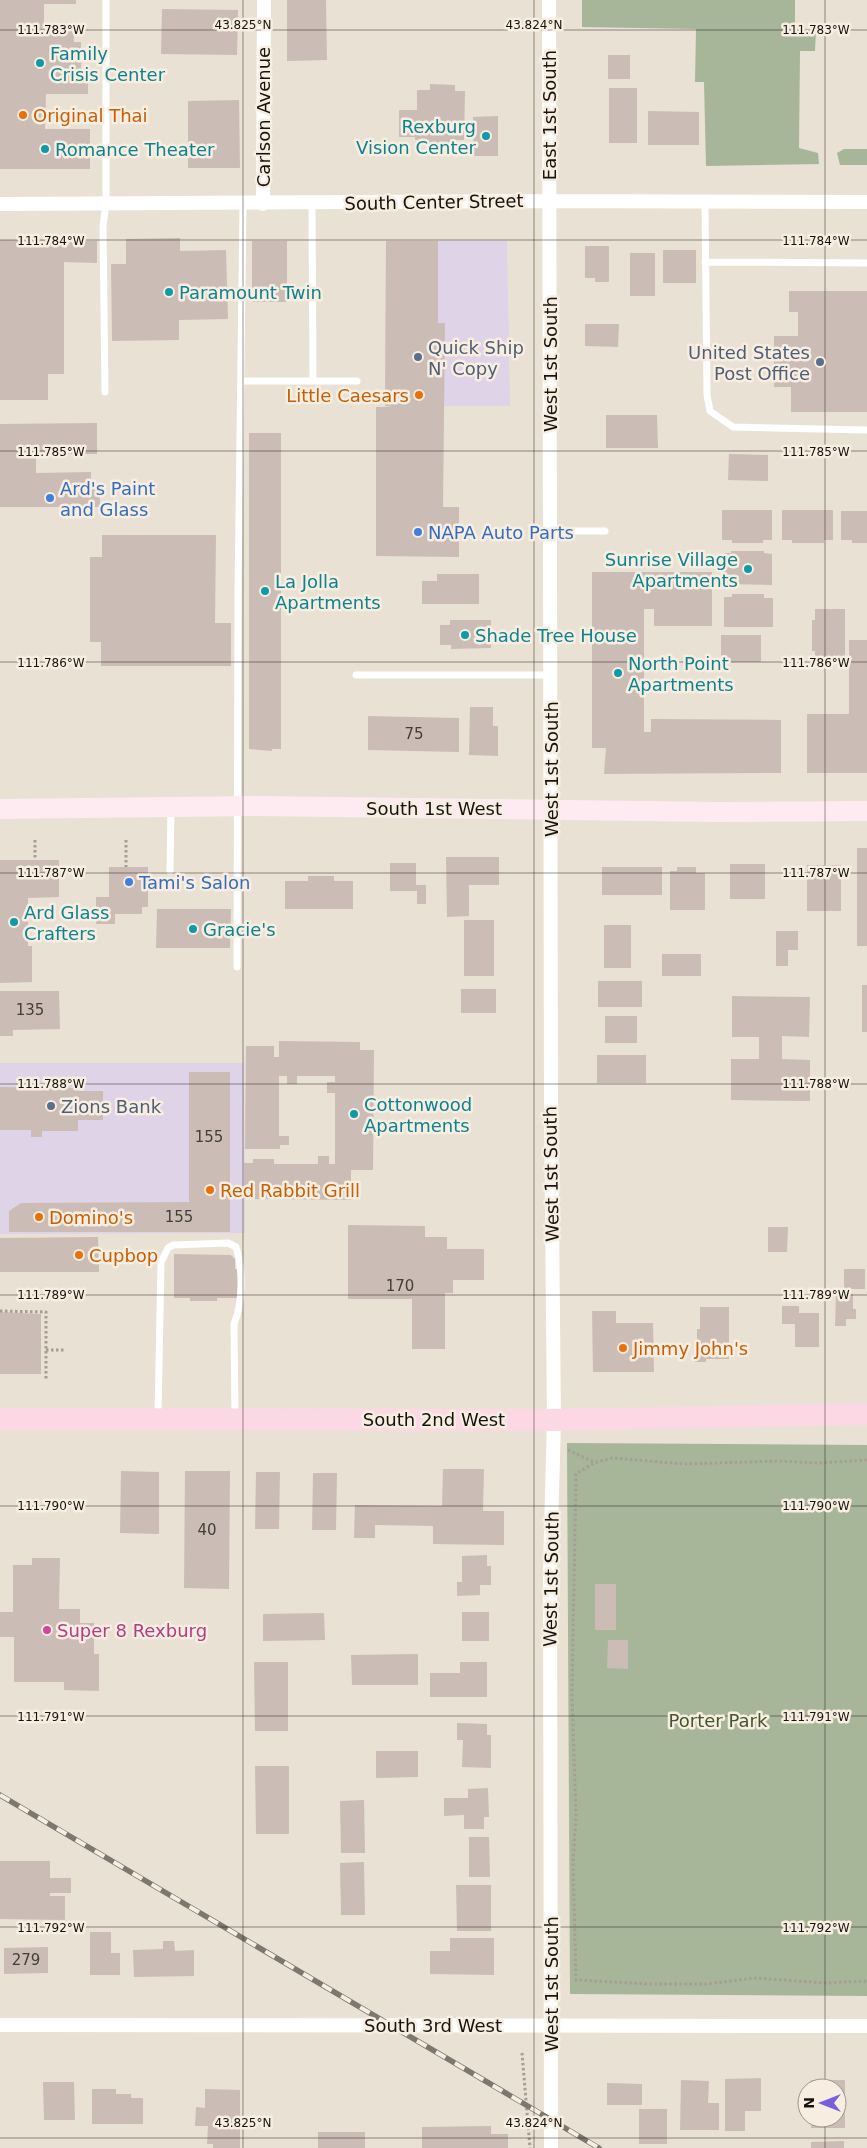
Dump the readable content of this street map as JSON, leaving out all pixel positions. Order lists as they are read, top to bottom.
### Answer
{
  "streets": {
    "main road": ["South 2nd West"],
    "street": [
      "East 1st South",
      "Carlson Avenue",
      "South Center Street",
      "West 1st South",
      "South 1st West",
      "South 3rd West"
    ]
  },
  "crossings": [
    ["East 1st South", "South Center Street"],
    ["East 1st South", "West 1st South"],
    ["Carlson Avenue", "South Center Street"],
    ["South Center Street", "West 1st South"],
    ["West 1st South", "South 1st West"],
    ["West 1st South", "South 2nd West"],
    ["West 1st South", "South 3rd West"]
  ],
  "parks": ["Porter Park"],
  "places": [
    "Family Crisis Center",
    "Original Thai",
    "Rexburg Vision Center",
    "Romance Theater",
    "Paramount Twin",
    "Quick Ship N' Copy",
    "United States Post Office",
    "Little Caesars",
    "Ard's Paint and Glass",
    "NAPA Auto Parts",
    "Sunrise Village Apartments",
    "La Jolla Apartments",
    "Shade Tree House",
    "North Point Apartments",
    "Tami's Salon",
    "Ard Glass Crafters",
    "Gracie's",
    "Zions Bank",
    "Cottonwood Apartments",
    "Red Rabbit Grill",
    "Domino's",
    "Cupbop",
    "Jimmy John's",
    "Super 8 Rexburg"
  ],
  "house_numbers": [
    "75",
    "135",
    "155",
    "155",
    "170",
    "40",
    "279"
  ],
  "north": "left",
  "coordinates": [
    "43.825°N",
    "43.824°N",
    "111.783°W",
    "111.784°W",
    "111.785°W",
    "111.786°W",
    "111.787°W",
    "111.788°W",
    "111.789°W",
    "111.790°W",
    "111.791°W",
    "111.792°W"
  ]
}
